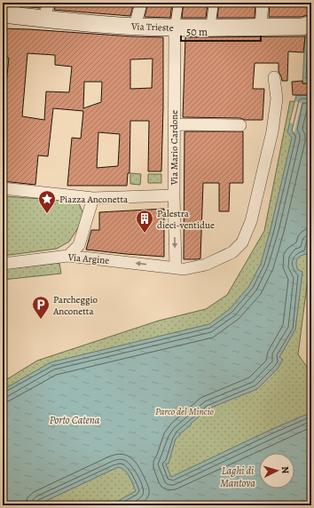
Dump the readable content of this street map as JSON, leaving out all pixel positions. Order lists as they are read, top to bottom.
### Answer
{
  "streets": {
    "main road": ["Via Trieste"],
    "street": ["Via Mario Cardone", "Via Argine"]
  },
  "crossings": [
    ["Via Trieste", "Via Mario Cardone"],
    ["Via Mario Cardone", "Via Argine"]
  ],
  "water": ["Porto Catena", "Laghi di Mantova"],
  "parks": ["Parco del Mincio"],
  "places": {
    "place": ["Piazza Anconetta"],
    "building": ["Palestra dieci-ventidue"],
    "parking": ["Parcheggio Anconetta"]
  },
  "scale_bar": "50 m",
  "north": "right"
}
